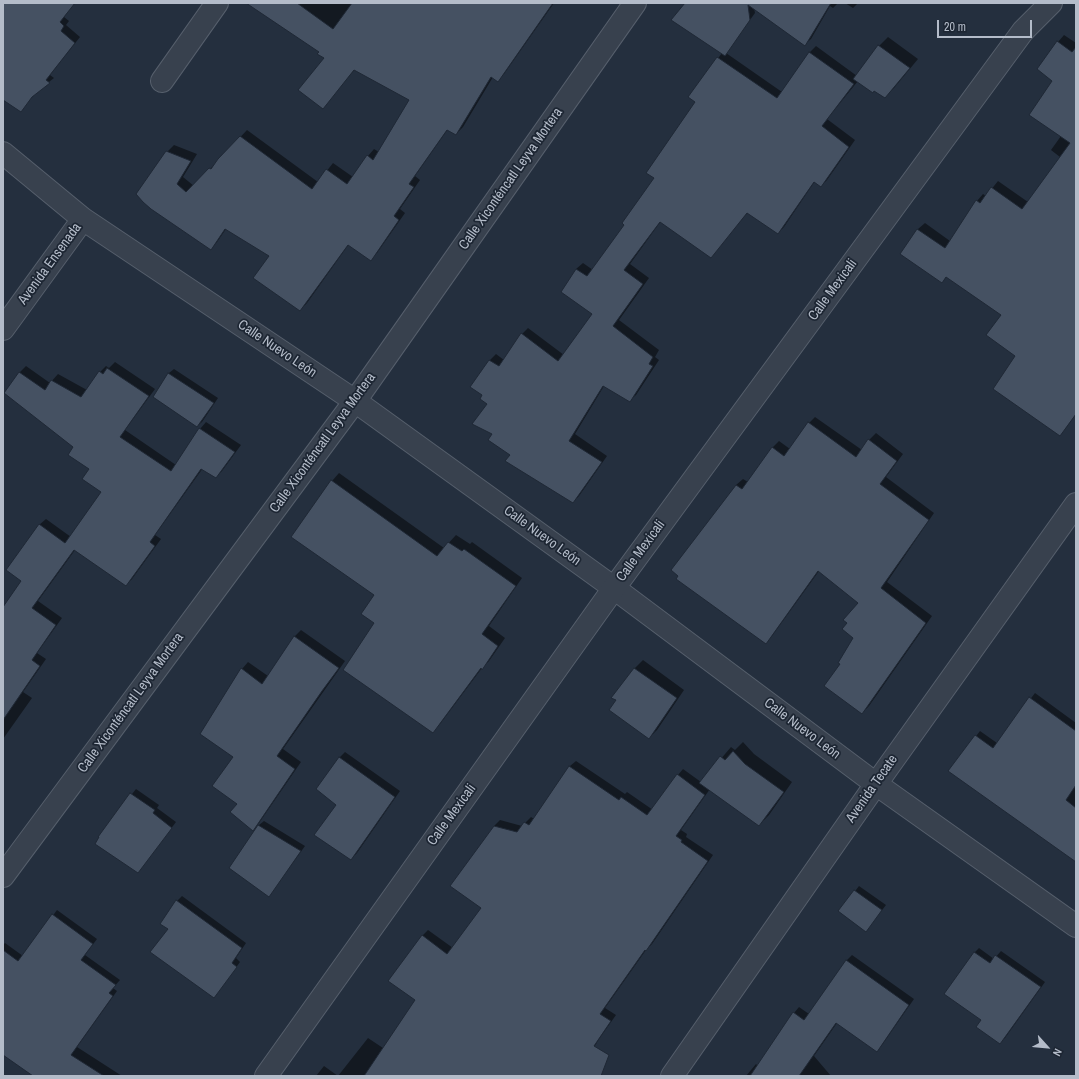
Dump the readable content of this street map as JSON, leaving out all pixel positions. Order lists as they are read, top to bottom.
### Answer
{
  "streets": {
    "street": [
      "Calle Xiconténcatl Leyva Mortera",
      "Avenida Ensenada",
      "Calle Mexicali",
      "Calle Nuevo León",
      "Avenida Tecate"
    ]
  },
  "crossings": [
    ["Calle Xiconténcatl Leyva Mortera", "Calle Nuevo León"],
    ["Avenida Ensenada", "Calle Nuevo León"],
    ["Calle Mexicali", "Calle Nuevo León"],
    ["Calle Nuevo León", "Avenida Tecate"]
  ],
  "scale_bar": "20 m",
  "north": "bottom right"
}
